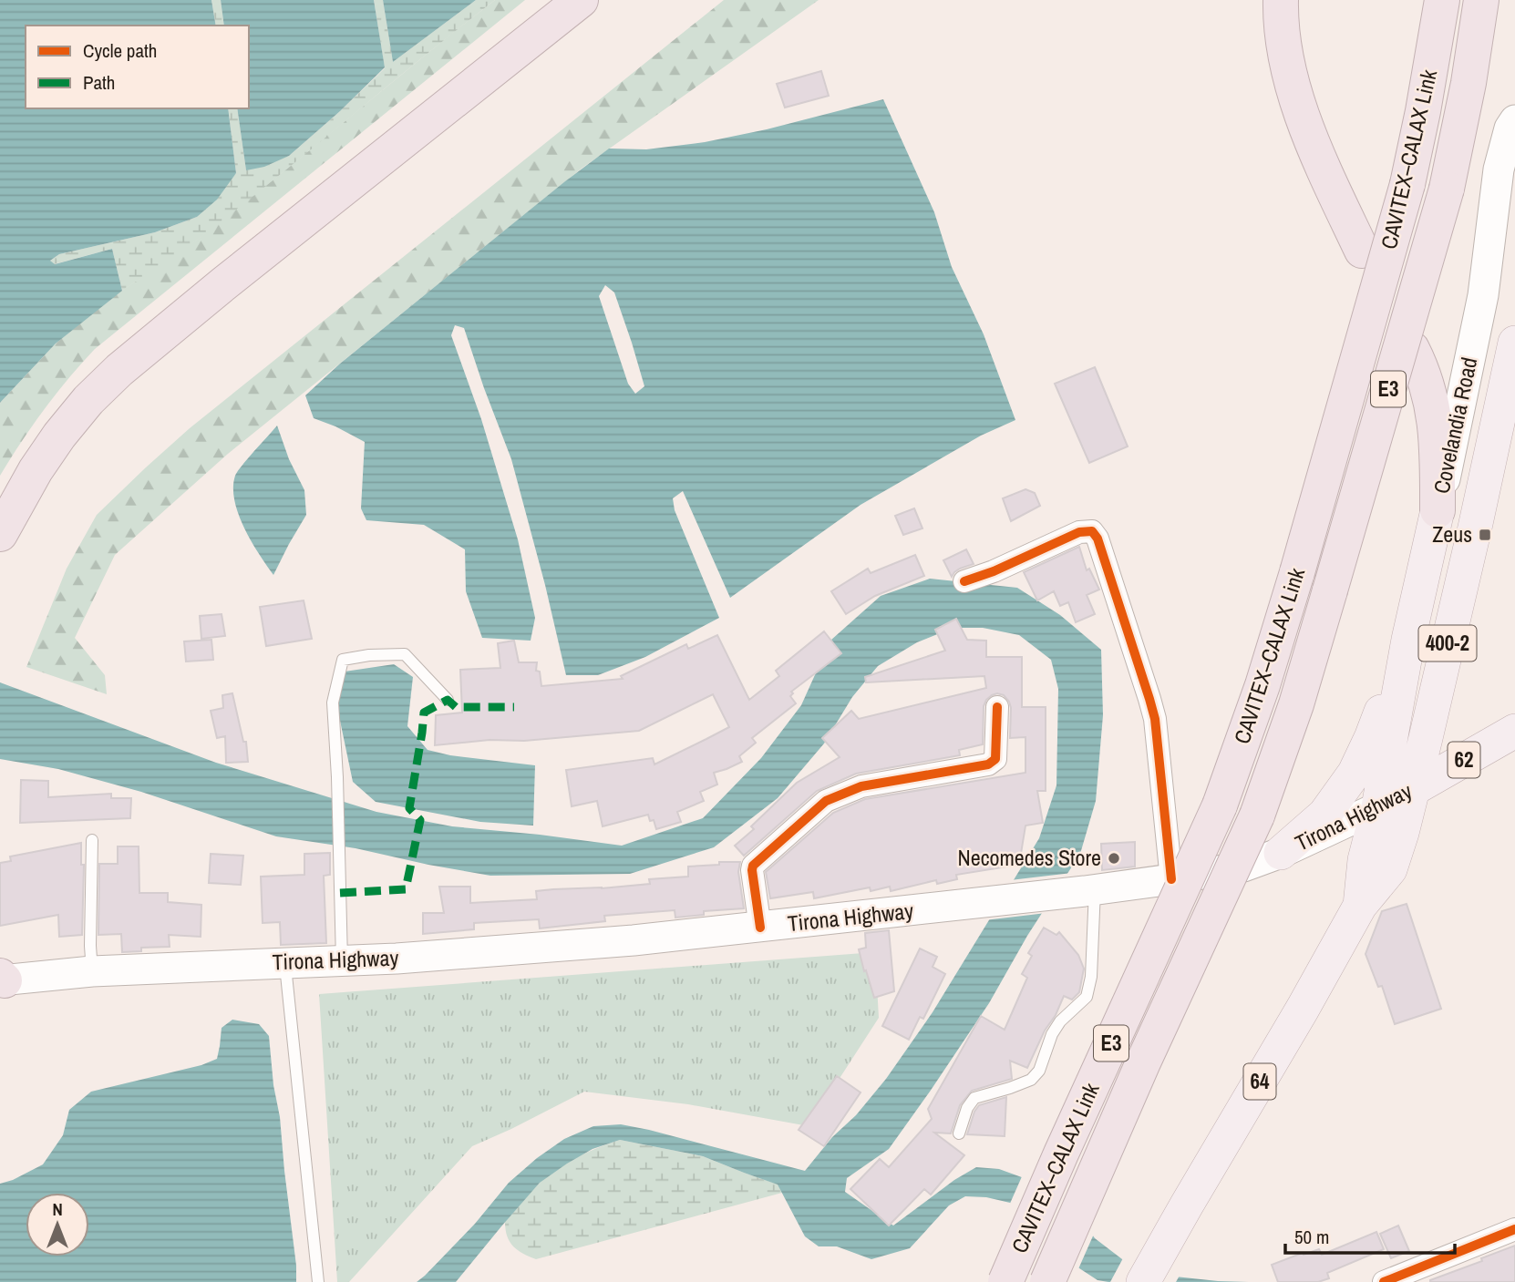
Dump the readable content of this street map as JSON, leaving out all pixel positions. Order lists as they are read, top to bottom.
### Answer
{
  "streets": {
    "highway": ["CAVITEX–CALAX Link", "E3"],
    "main road": [
      "Covelandia Road",
      "400-2",
      "62",
      "Tirona Highway",
      "64"
    ]
  },
  "crossings": [
    ["Covelandia Road", "400-2"],
    ["Covelandia Road", "Tirona Highway"],
    ["Covelandia Road", "64"],
    ["400-2", "Tirona Highway"],
    ["Tirona Highway", "64"]
  ],
  "places": {
    "transit": ["Zeus"],
    "other": ["Necomedes Store"]
  },
  "legend": ["Cycle path", "Path"],
  "scale_bar": "50 m",
  "north": "top"
}
